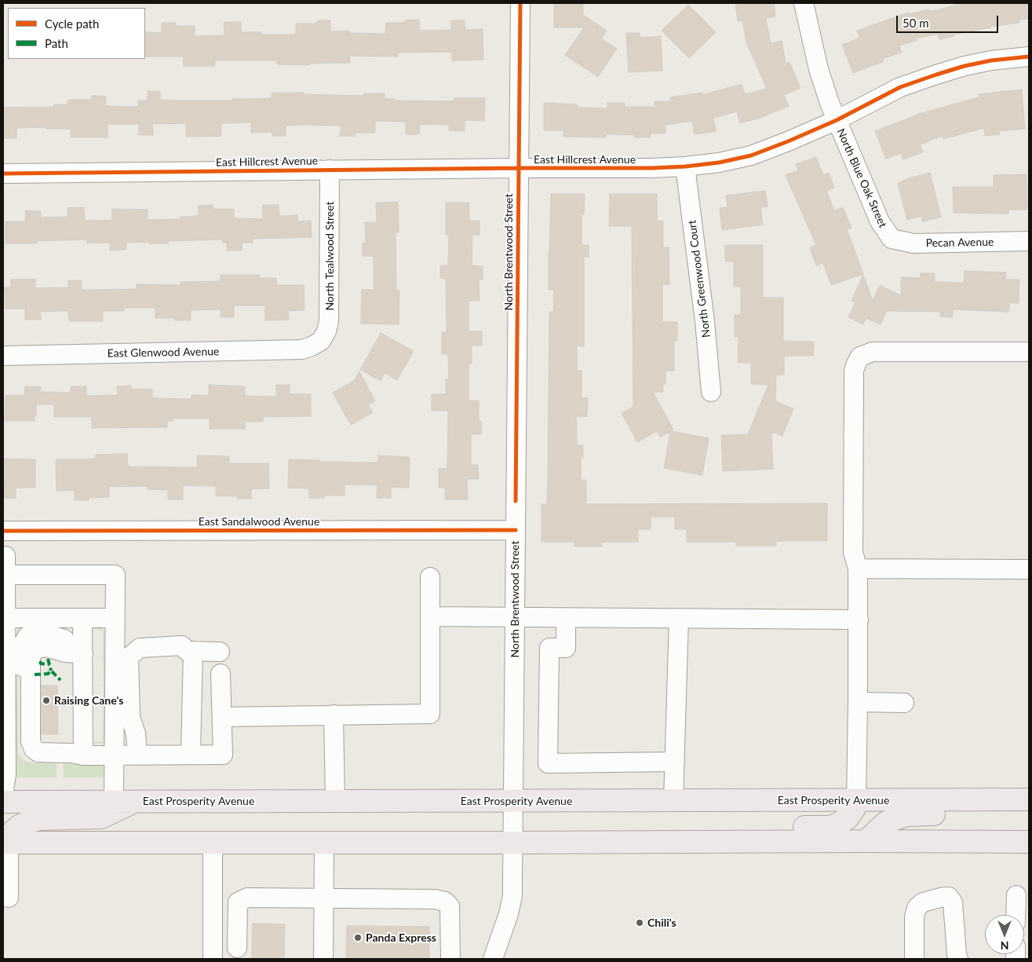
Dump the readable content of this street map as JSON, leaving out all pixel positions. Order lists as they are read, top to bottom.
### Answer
{
  "streets": {
    "main road": ["East Prosperity Avenue"],
    "street": [
      "East Hillcrest Avenue",
      "North Blue Oak Street",
      "Pecan Avenue",
      "North Brentwood Street",
      "North Tealwood Street",
      "North Greenwood Court",
      "East Glenwood Avenue",
      "East Sandalwood Avenue"
    ]
  },
  "crossings": [
    ["East Hillcrest Avenue", "North Blue Oak Street"],
    ["East Hillcrest Avenue", "North Brentwood Street"],
    ["East Hillcrest Avenue", "North Tealwood Street"],
    ["East Hillcrest Avenue", "North Greenwood Court"],
    ["North Blue Oak Street", "Pecan Avenue"],
    ["North Brentwood Street", "East Sandalwood Avenue"],
    ["North Brentwood Street", "East Prosperity Avenue"],
    ["North Tealwood Street", "East Glenwood Avenue"]
  ],
  "places": ["Raising Cane's", "Chili's", "Panda Express"],
  "legend": ["Cycle path", "Path"],
  "scale_bar": "50 m",
  "north": "bottom"
}
